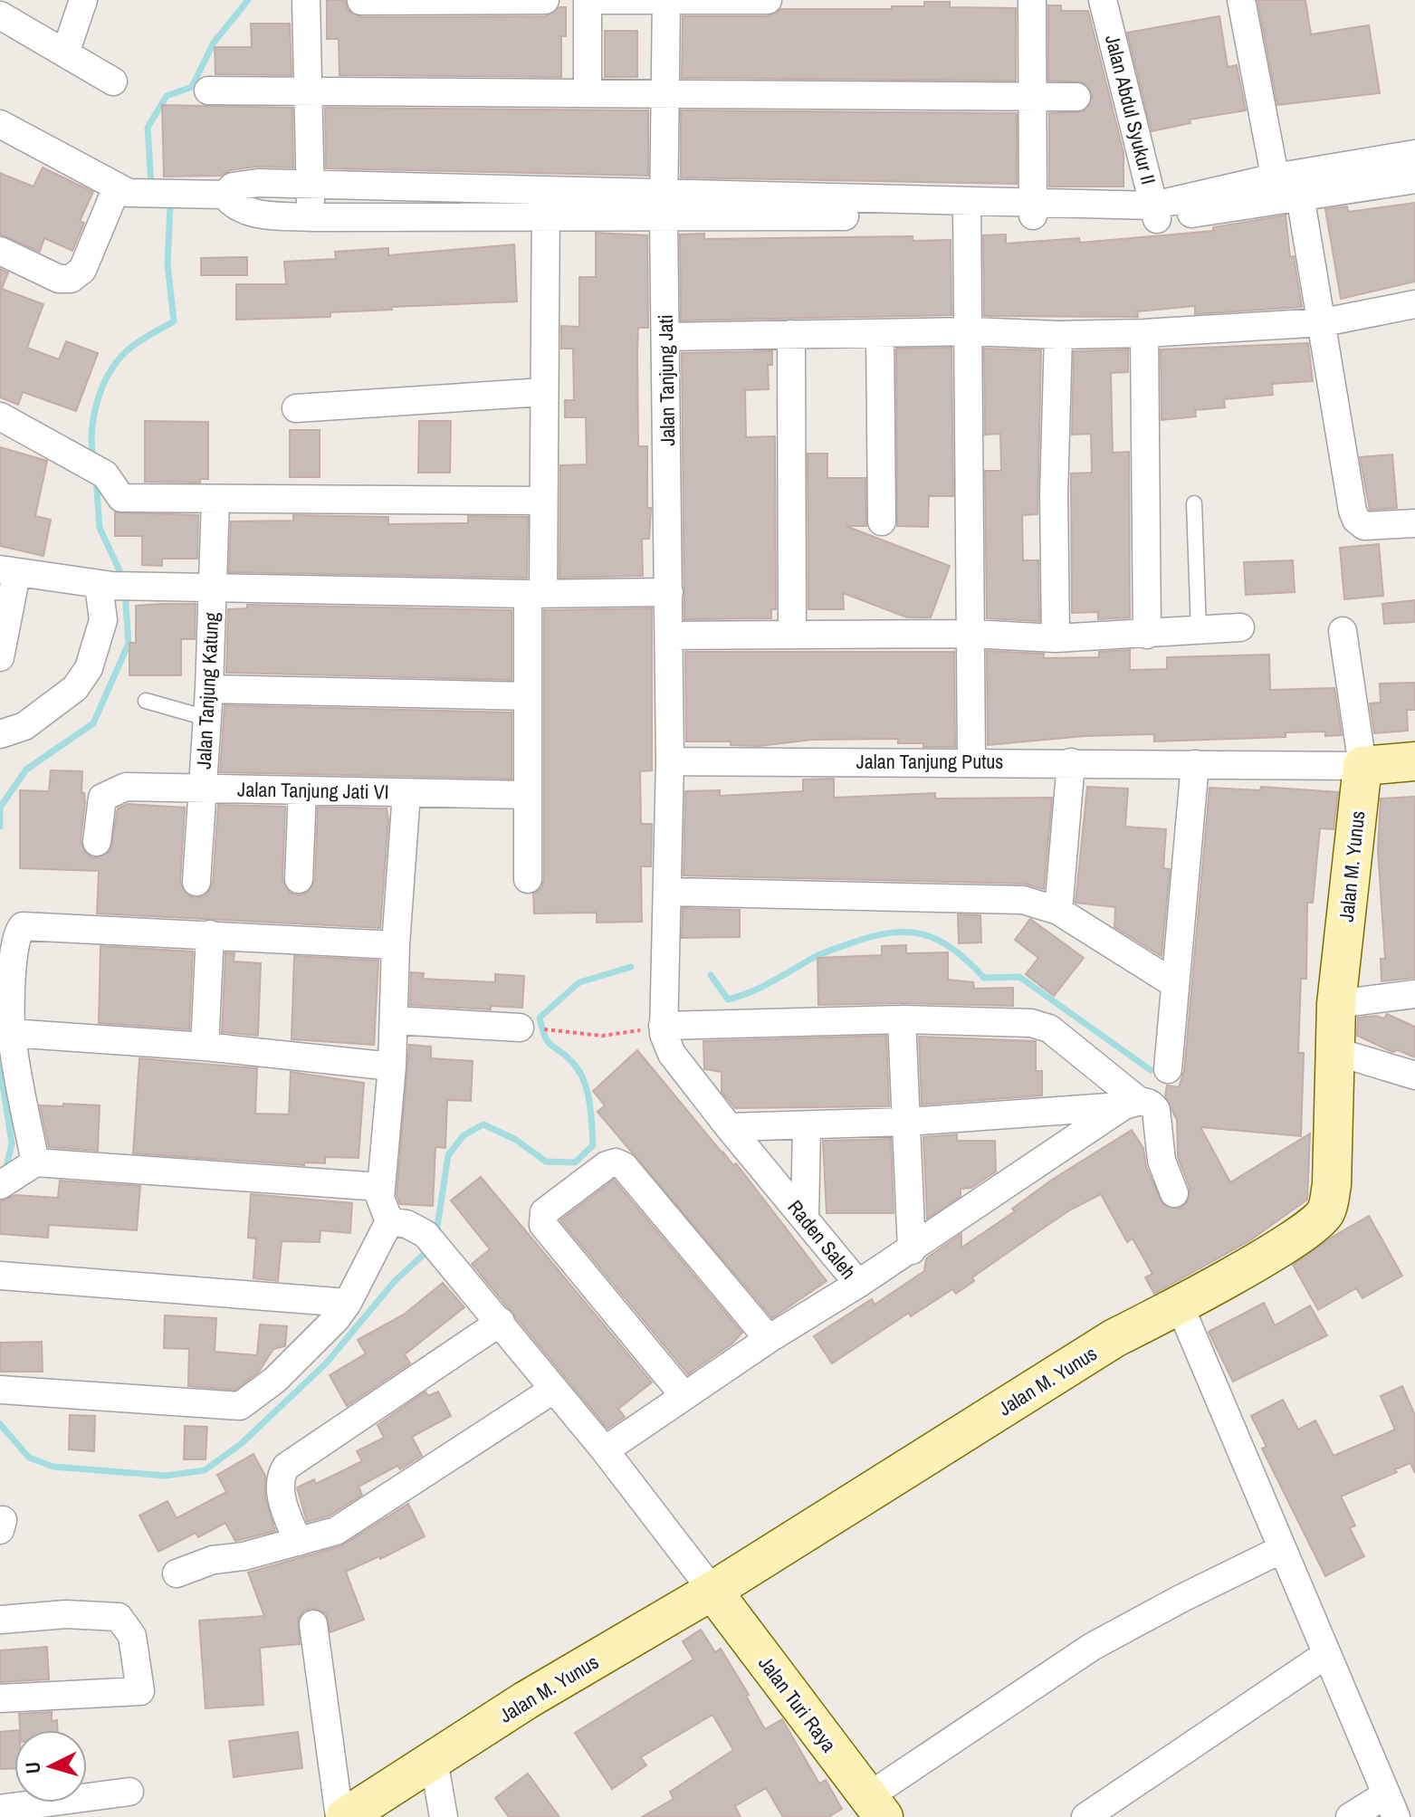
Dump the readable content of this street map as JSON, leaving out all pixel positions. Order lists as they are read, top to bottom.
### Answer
{
  "streets": {
    "street": [
      "Jalan Abdul Syukur II",
      "Jalan Tanjung Jati",
      "Jalan Tanjung Katung",
      "Jalan Tanjung Putus",
      "Jalan Tanjung Jati VI",
      "Jalan M. Yunus",
      "Raden Saleh",
      "Jalan Turi Raya"
    ]
  },
  "crossings": [
    ["Jalan Tanjung Jati", "Jalan Tanjung Putus"],
    ["Jalan Tanjung Katung", "Jalan Tanjung Jati VI"],
    ["Jalan Tanjung Putus", "Jalan M. Yunus"],
    ["Jalan M. Yunus", "Jalan Turi Raya"]
  ],
  "north": "left"
}
